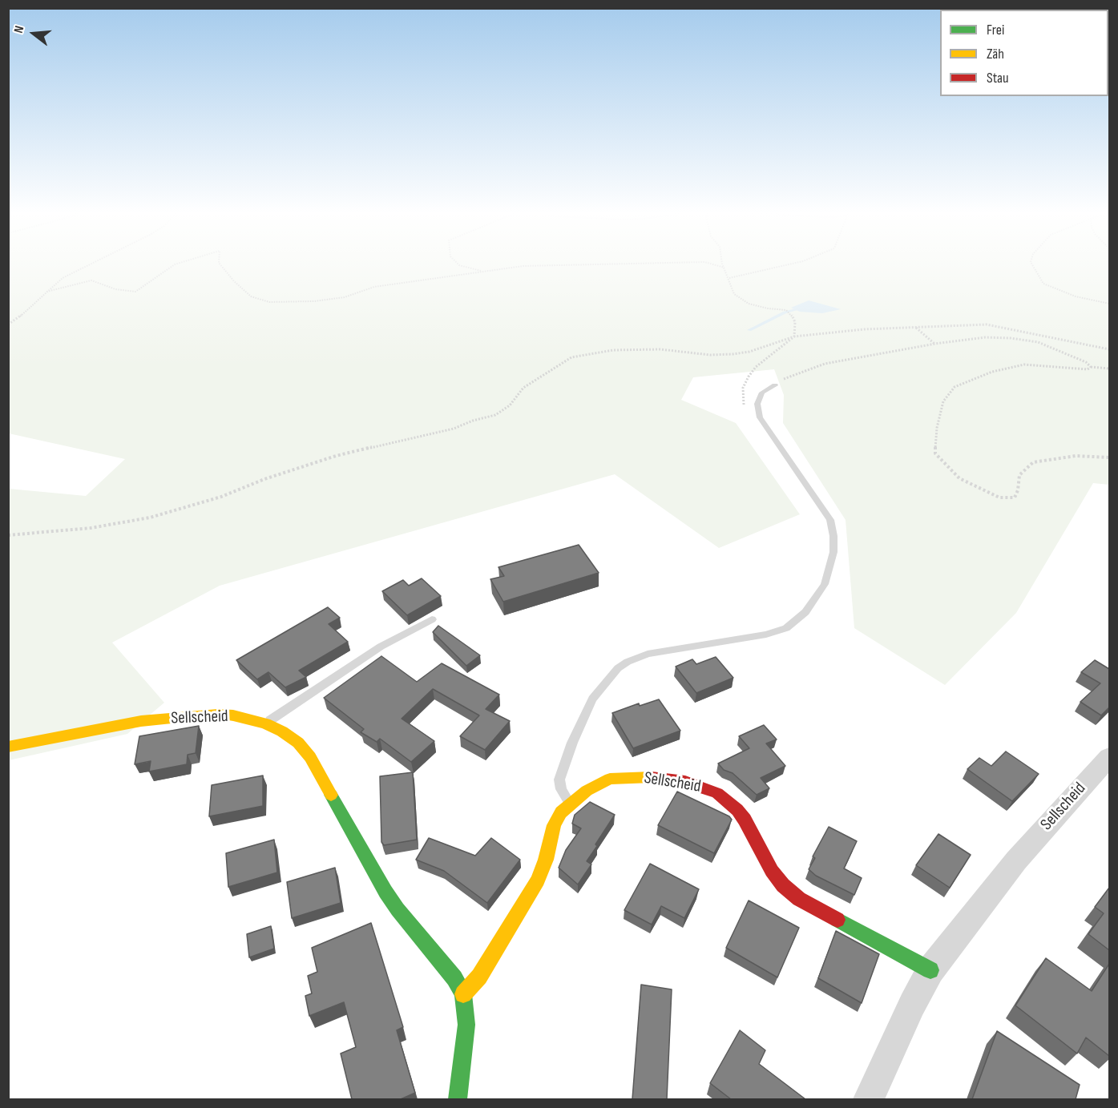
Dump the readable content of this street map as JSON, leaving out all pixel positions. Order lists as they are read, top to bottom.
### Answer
{
  "streets": {
    "street": ["Sellscheid"]
  },
  "legend": ["Frei", "Zäh", "Stau"],
  "north": "left"
}
